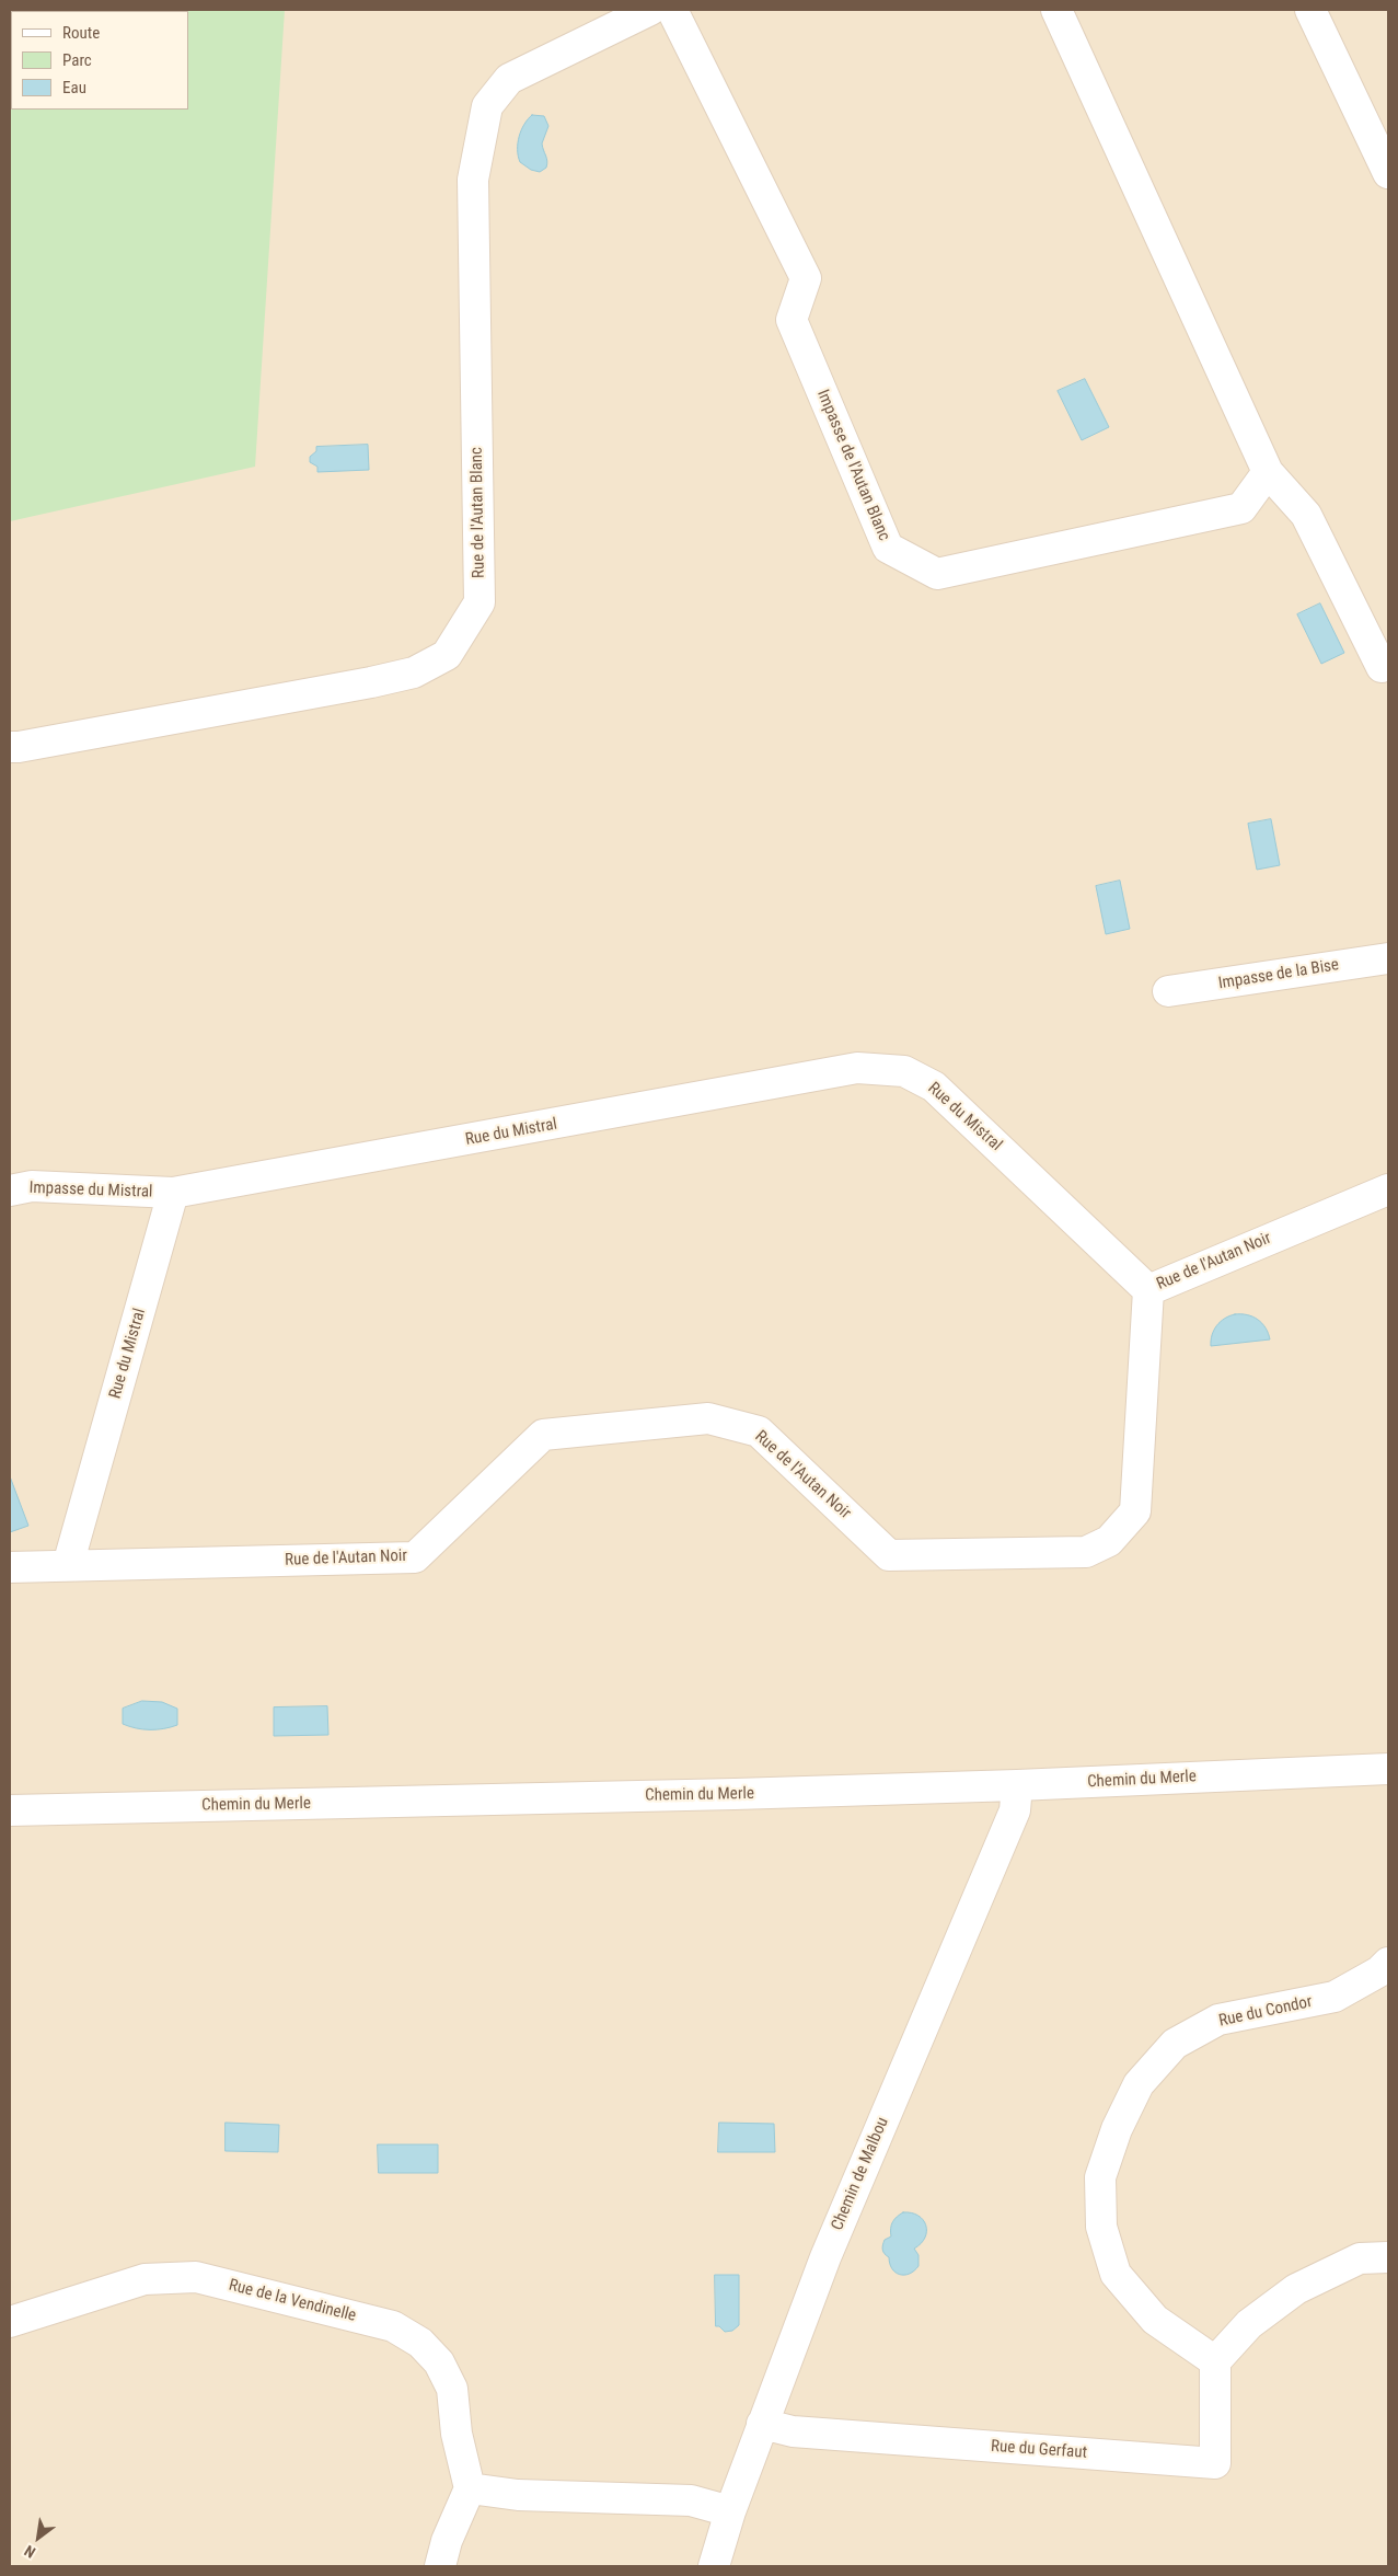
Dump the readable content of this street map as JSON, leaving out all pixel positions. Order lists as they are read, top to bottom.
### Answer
{
  "streets": {
    "street": [
      "Impasse de l'Autan Blanc",
      "Rue de l'Autan Blanc",
      "Impasse de la Bise",
      "Rue du Mistral",
      "Impasse du Mistral",
      "Rue de l'Autan Noir",
      "Chemin du Merle",
      "Rue du Condor",
      "Chemin de Malbou",
      "Rue de la Vendinelle",
      "Rue du Gerfaut"
    ]
  },
  "crossings": [
    ["Rue du Mistral", "Impasse du Mistral"],
    ["Rue du Mistral", "Rue de l'Autan Noir"],
    ["Chemin du Merle", "Chemin de Malbou"],
    ["Rue du Condor", "Rue du Gerfaut"],
    ["Chemin de Malbou", "Rue du Gerfaut"]
  ],
  "legend": ["Route", "Parc", "Eau"],
  "north": "bottom left"
}
